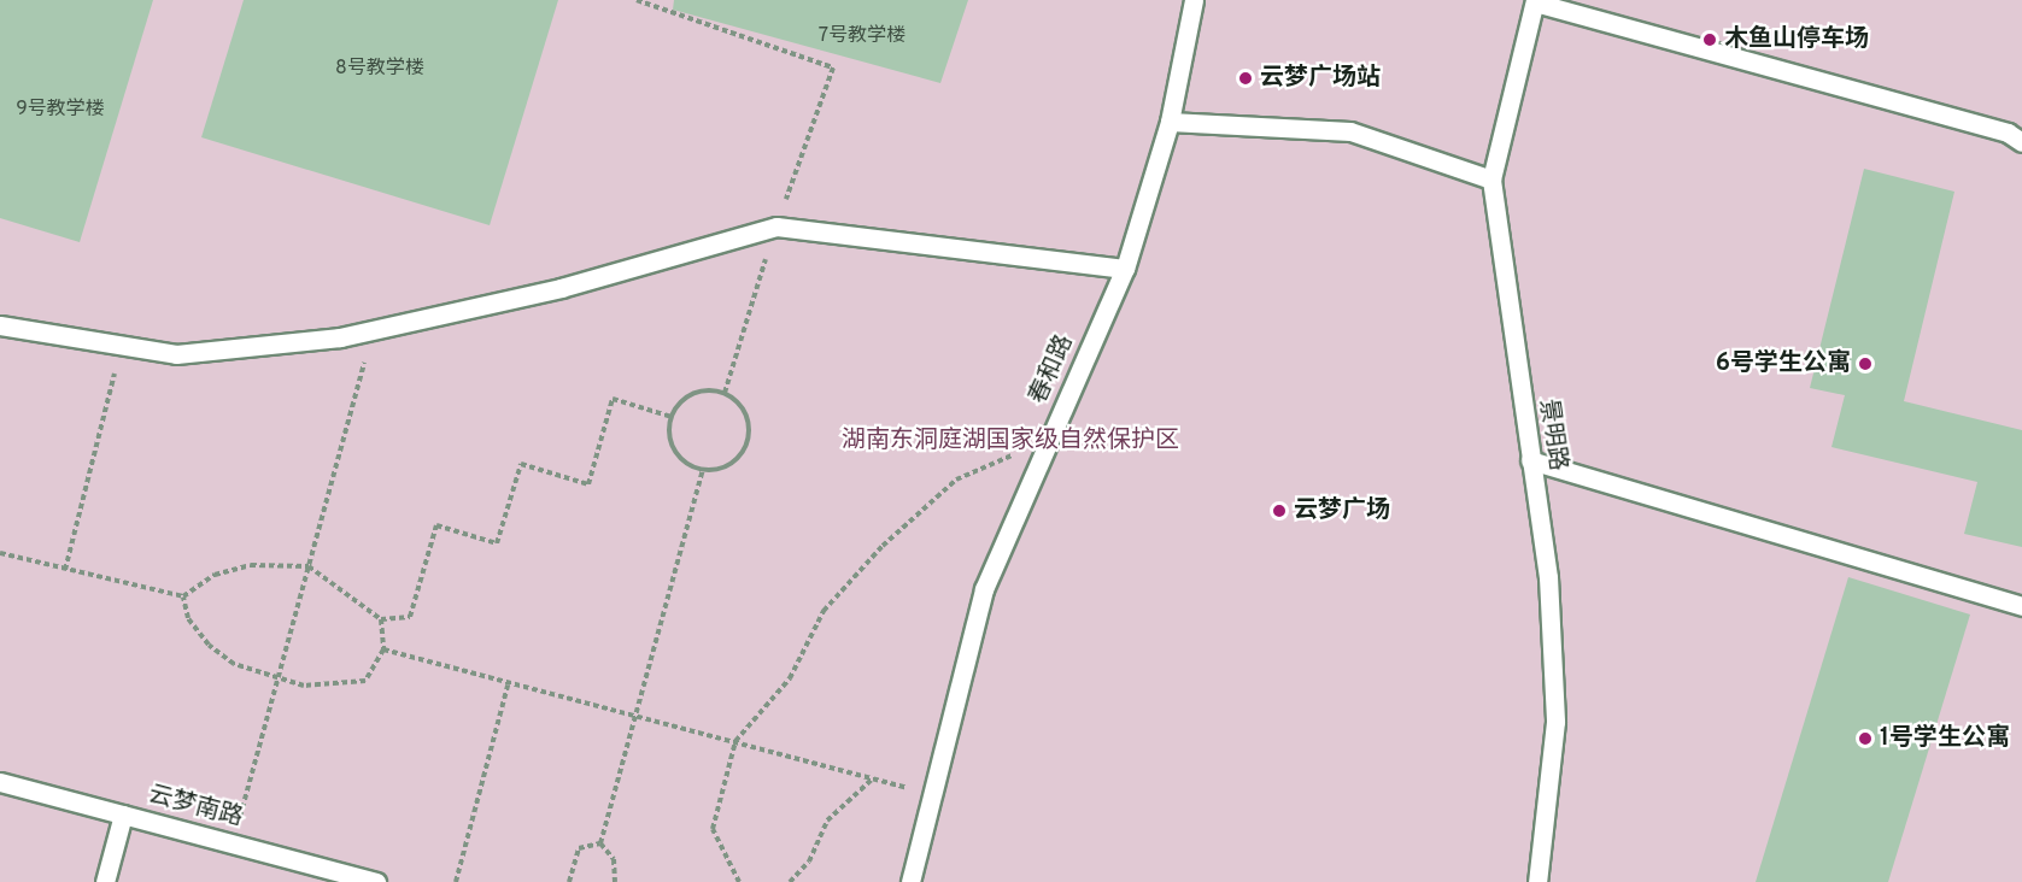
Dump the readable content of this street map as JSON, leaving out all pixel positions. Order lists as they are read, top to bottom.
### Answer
{
  "streets": {
    "lane": ["春和路", "景明路", "云梦南路"]
  },
  "parks": ["湖南东洞庭湖国家级自然保护区"],
  "places": [
    "木鱼山停车场",
    "云梦广场站",
    "6号学生公寓",
    "云梦广场",
    "1号学生公寓"
  ],
  "house_numbers": ["7号教学楼", "8号教学楼", "9号教学楼"]
}
